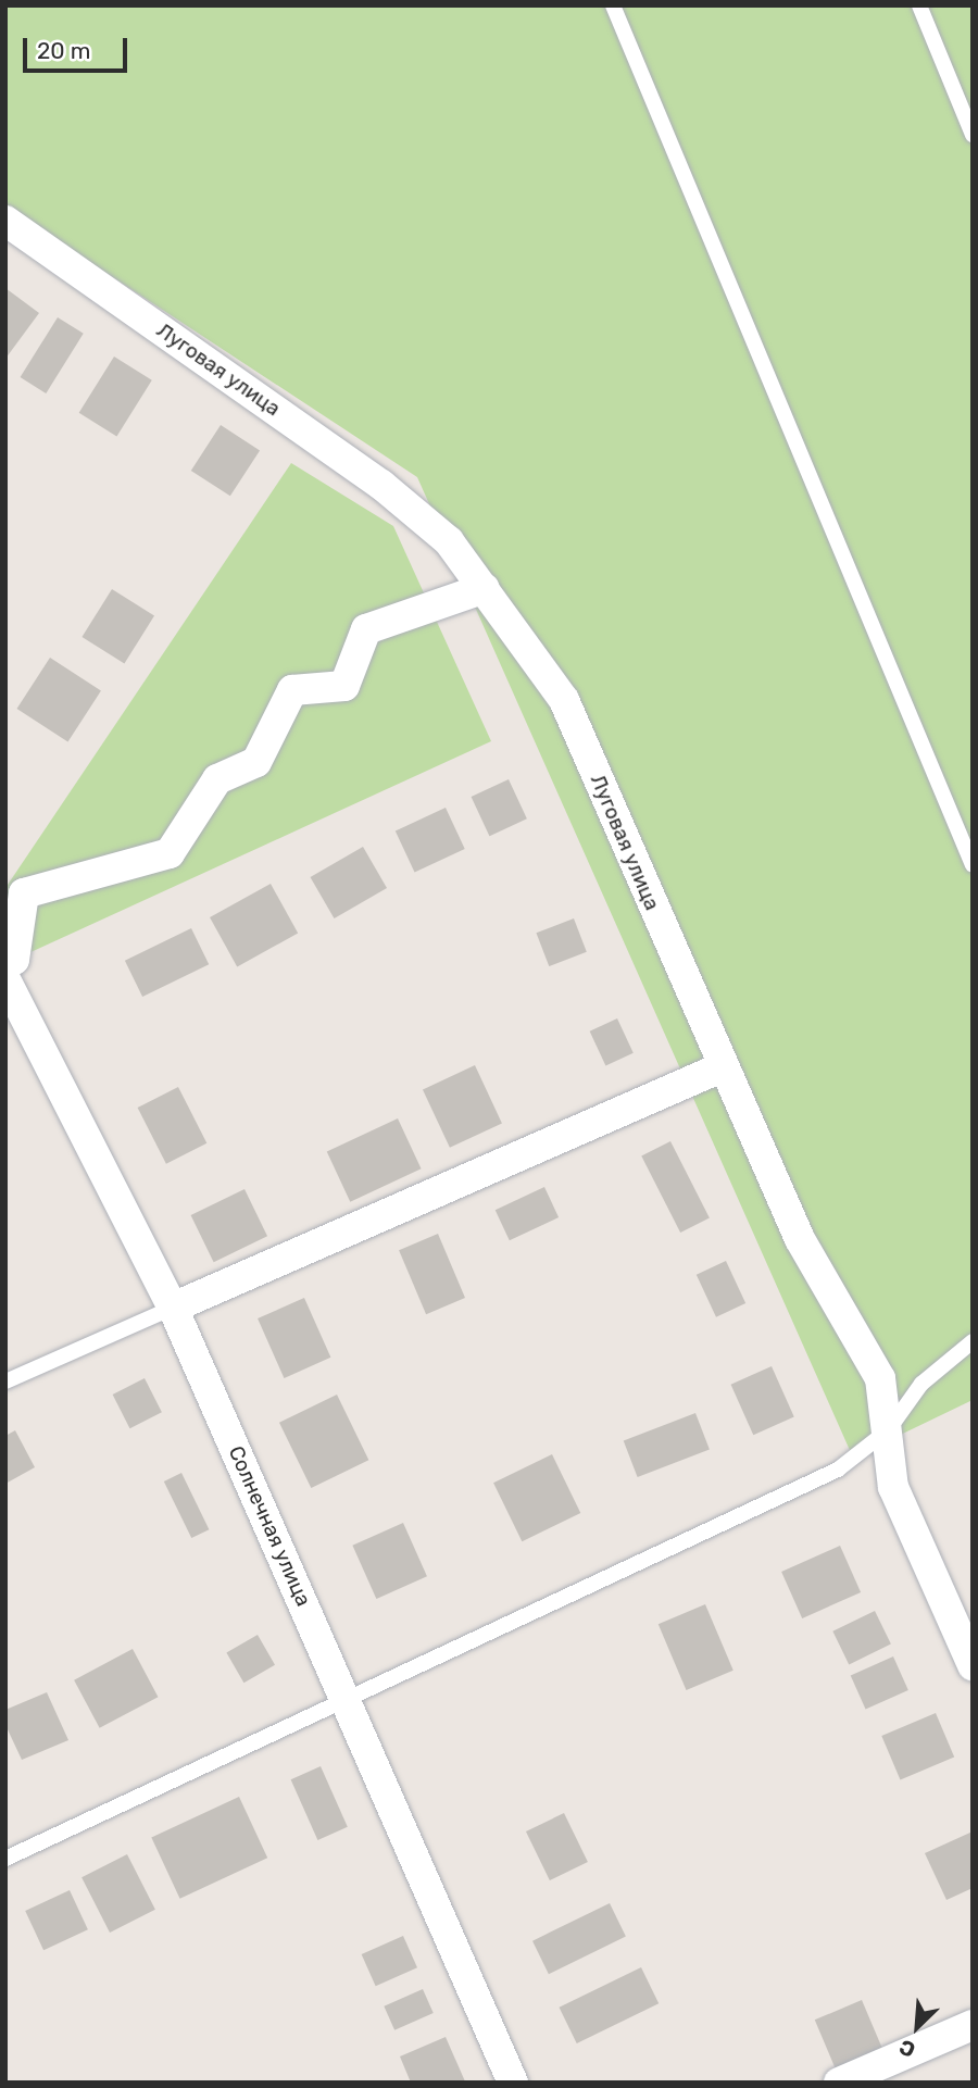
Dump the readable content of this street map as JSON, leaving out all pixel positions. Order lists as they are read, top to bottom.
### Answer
{
  "streets": {
    "street": ["Луговая улица", "Солнечная улица"]
  },
  "scale_bar": "20 m",
  "north": "bottom left"
}
